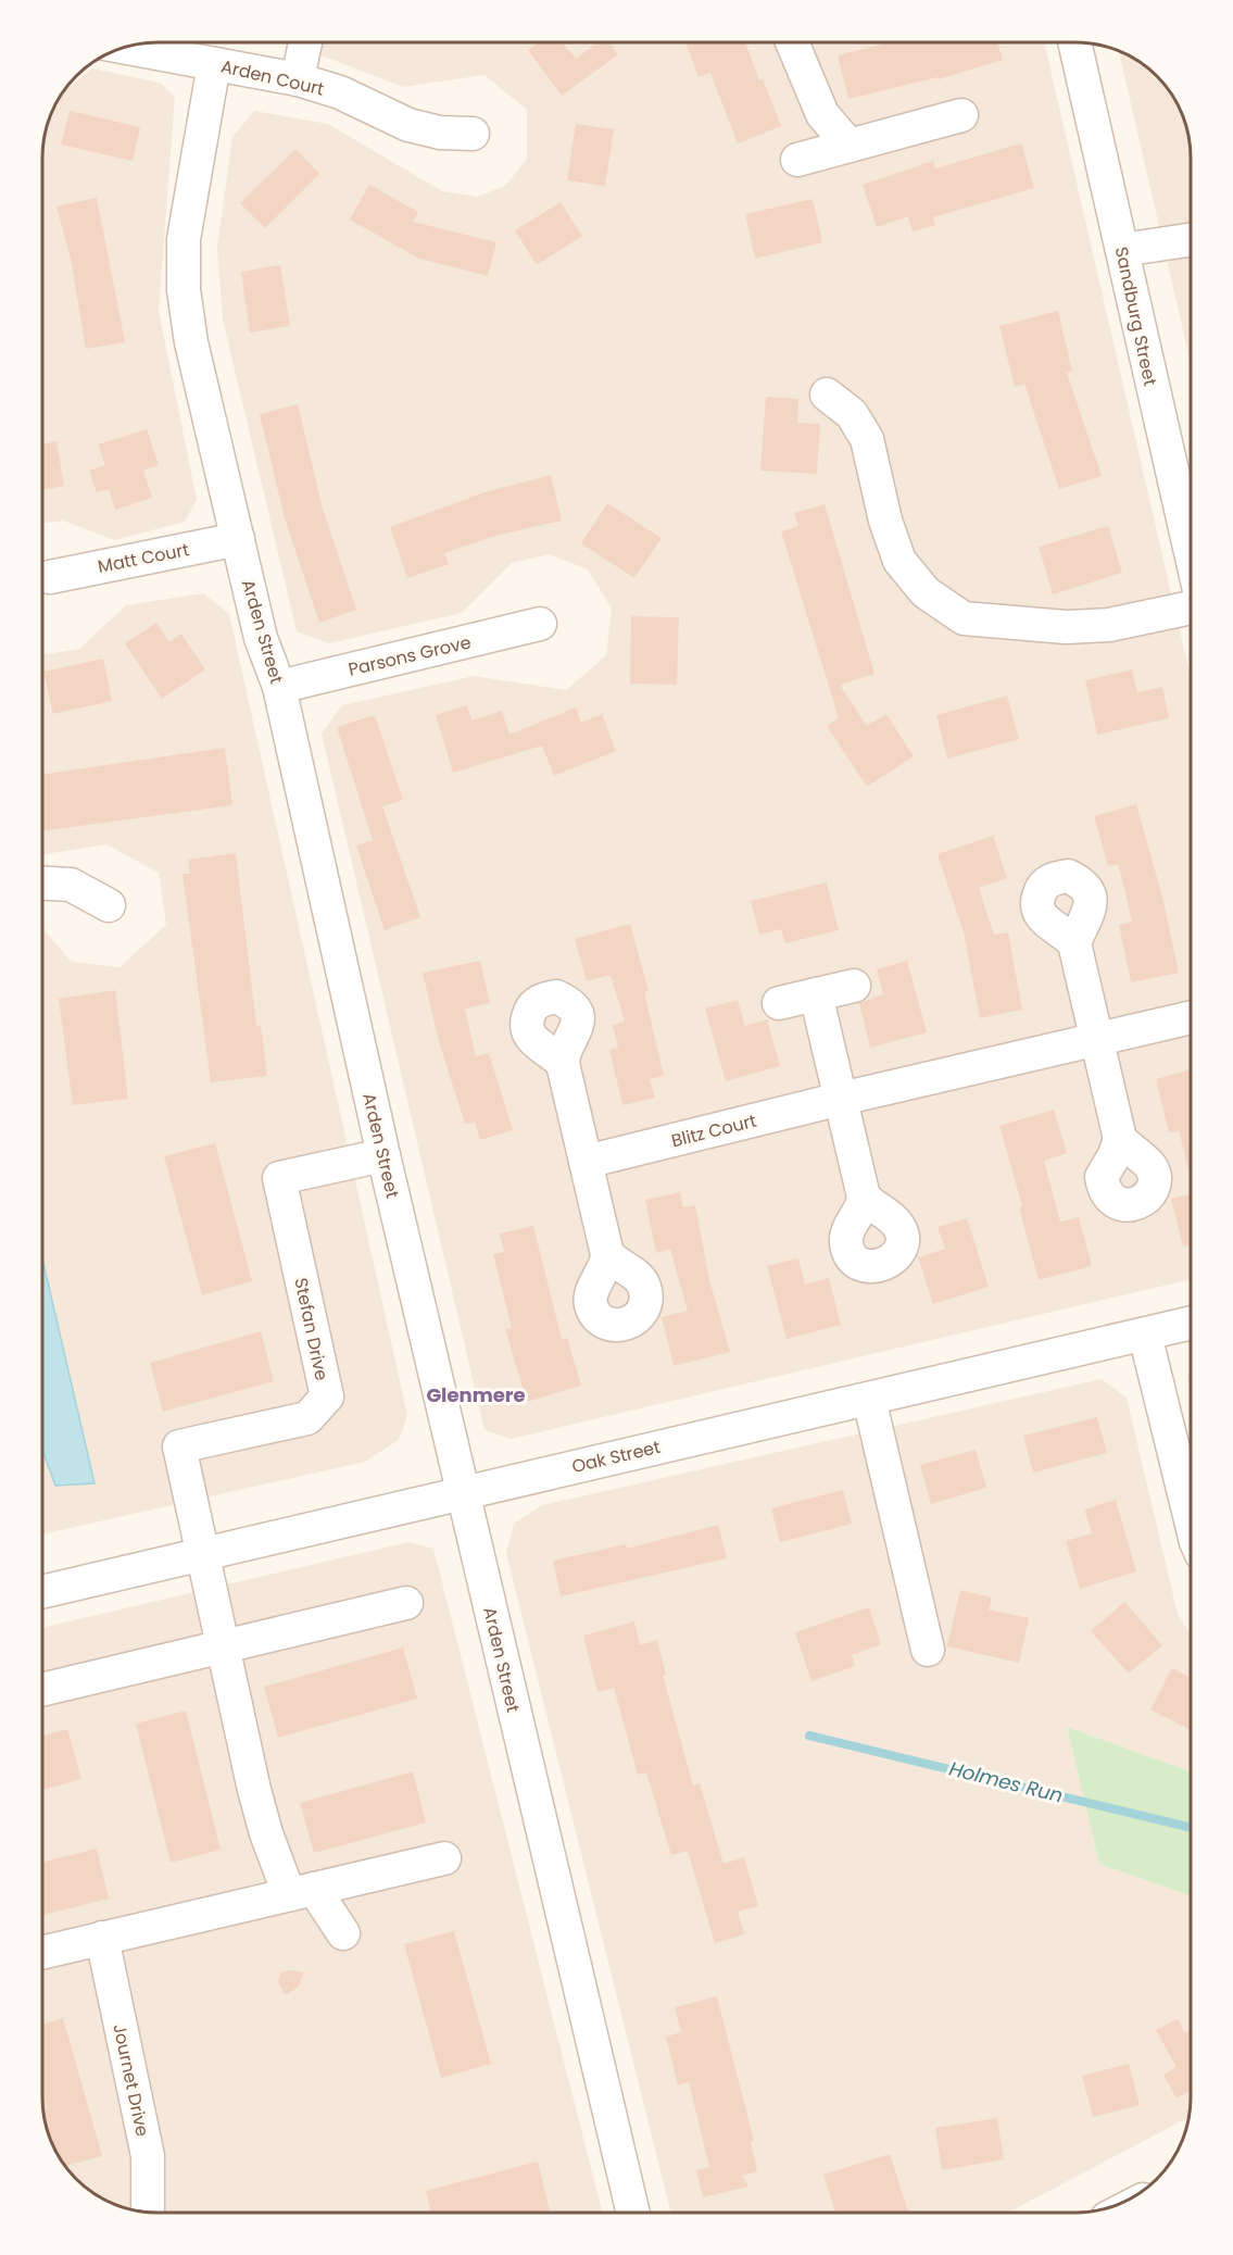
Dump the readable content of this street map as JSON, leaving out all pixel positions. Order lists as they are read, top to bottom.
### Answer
{
  "streets": {
    "street": [
      "Arden Court",
      "Sandburg Street",
      "Matt Court",
      "Arden Street",
      "Parsons Grove",
      "Blitz Court",
      "Stefan Drive",
      "Oak Street",
      "Journet Drive"
    ]
  },
  "crossings": [
    ["Arden Court", "Arden Street"],
    ["Matt Court", "Arden Street"],
    ["Arden Street", "Parsons Grove"],
    ["Arden Street", "Stefan Drive"],
    ["Arden Street", "Oak Street"],
    ["Stefan Drive", "Oak Street"]
  ],
  "districts": ["Glenmere"],
  "water": ["Holmes Run"]
}
